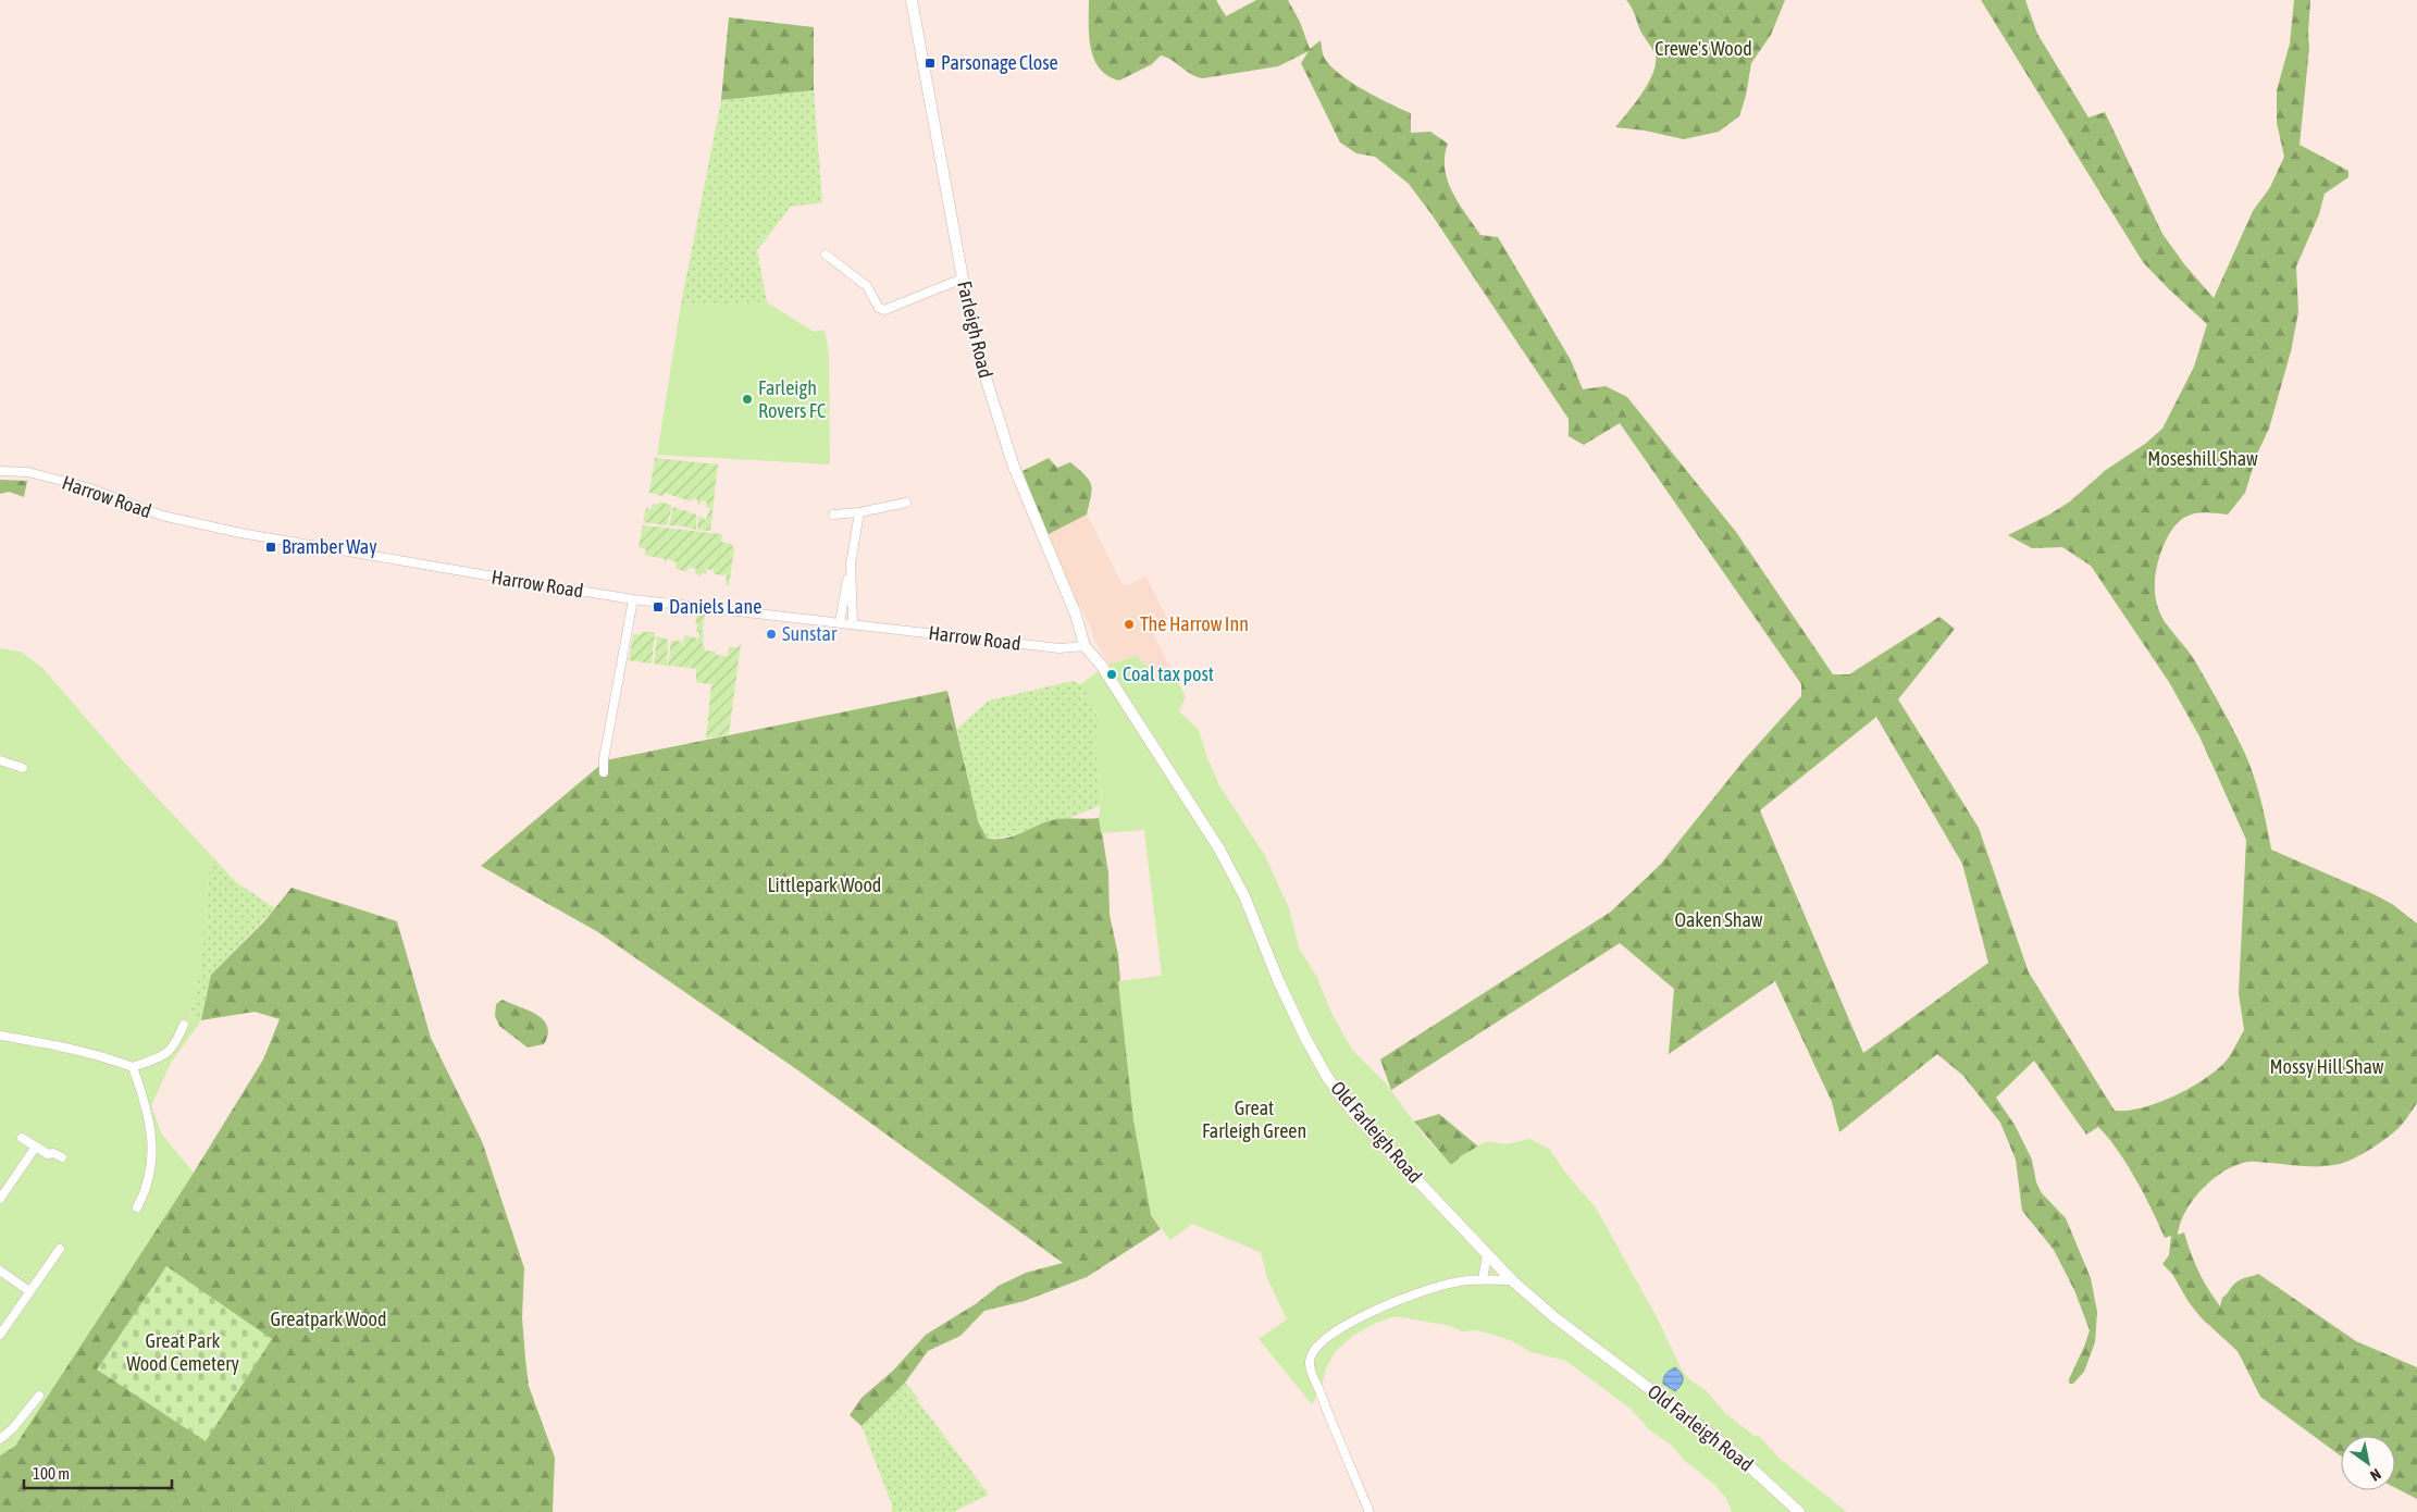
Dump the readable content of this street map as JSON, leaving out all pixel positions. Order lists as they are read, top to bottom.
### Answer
{
  "streets": {
    "street": ["Farleigh Road", "Harrow Road", "Old Farleigh Road"]
  },
  "crossings": [
    ["Farleigh Road", "Harrow Road"],
    ["Farleigh Road", "Old Farleigh Road"],
    ["Harrow Road", "Old Farleigh Road"]
  ],
  "parks": [
    "Crewe's Wood",
    "Moseshill Shaw",
    "Littlepark Wood",
    "Oaken Shaw",
    "Mossy Hill Shaw",
    "Great Farleigh Green",
    "Greatpark Wood",
    "Great Park Wood Cemetery"
  ],
  "places": {
    "transit": ["Parsonage Close", "Bramber Way", "Daniels Lane"],
    "other": [
      "Farleigh Rovers FC",
      "The Harrow Inn",
      "Sunstar",
      "Coal tax post"
    ]
  },
  "scale_bar": "100 m",
  "north": "bottom right"
}
